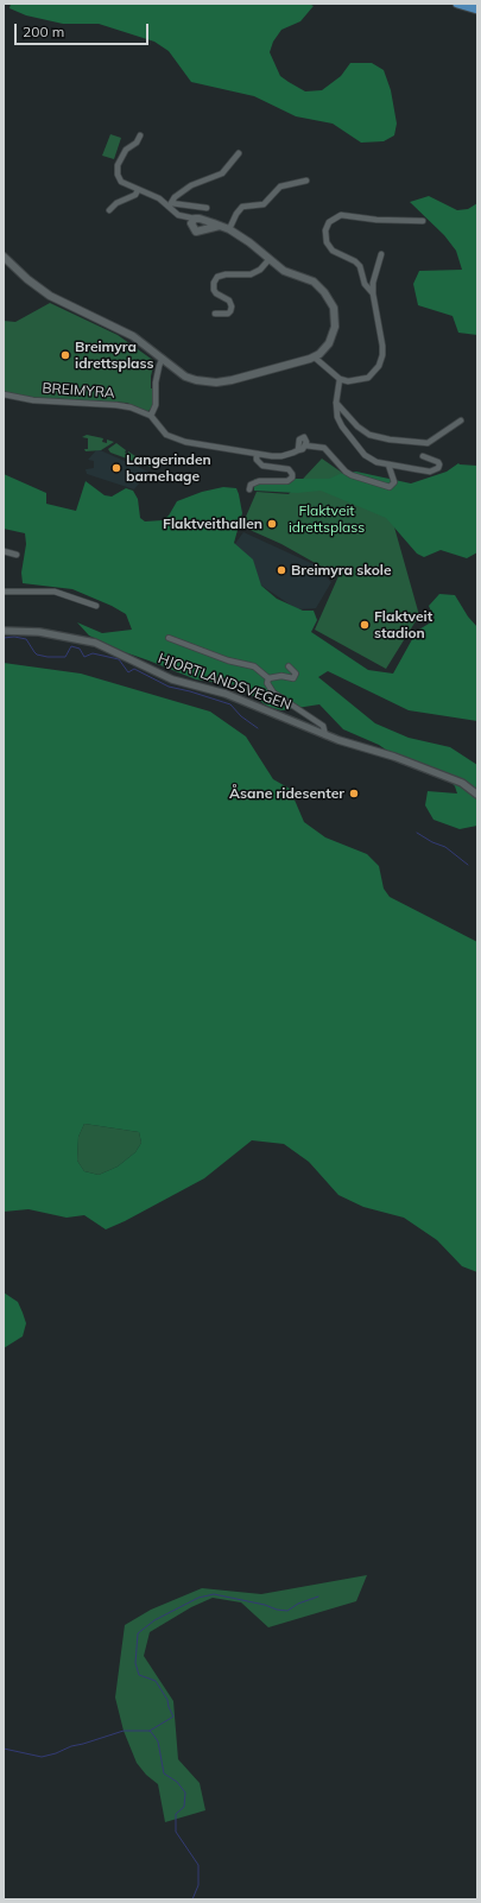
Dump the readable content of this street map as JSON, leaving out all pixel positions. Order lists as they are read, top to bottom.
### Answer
{
  "streets": {
    "street": ["BREIMYRA", "HJORTLANDSVEGEN"]
  },
  "parks": ["Flaktveit idrettsplass"],
  "places": [
    "Breimyra idrettsplass",
    "Langerinden barnehage",
    "Flaktveithallen",
    "Breimyra skole",
    "Flaktveit stadion",
    "Åsane ridesenter"
  ],
  "scale_bar": "200 m"
}
